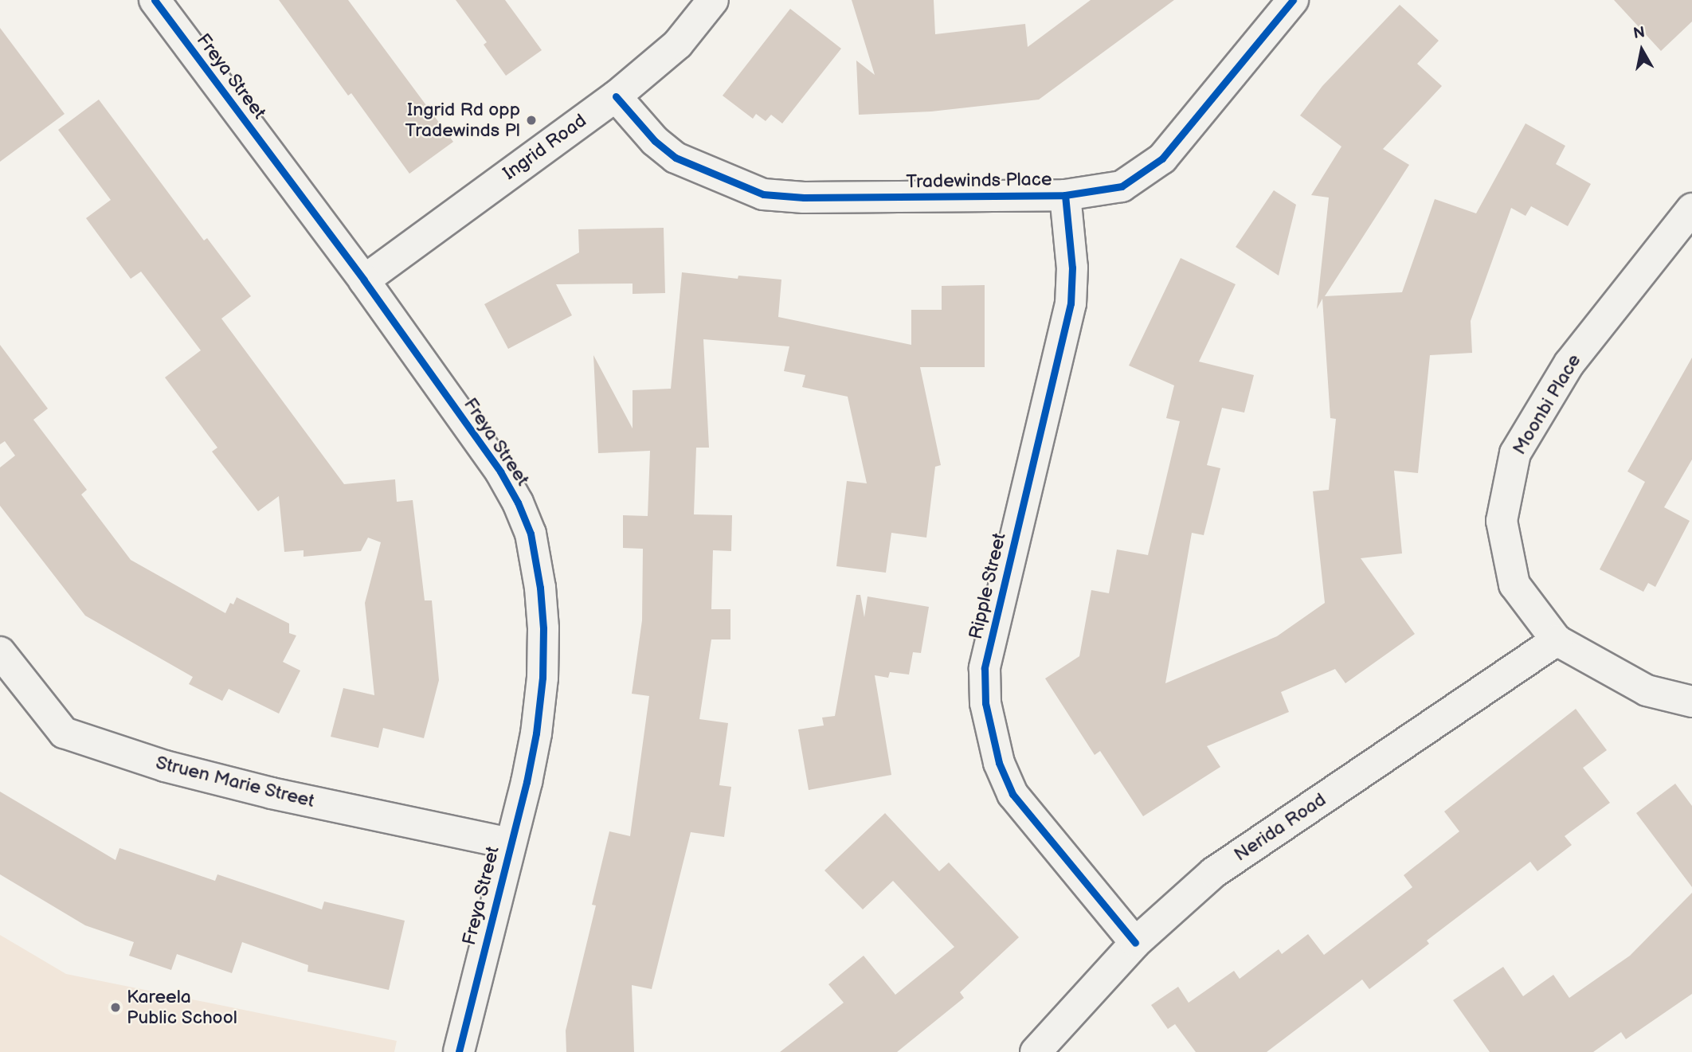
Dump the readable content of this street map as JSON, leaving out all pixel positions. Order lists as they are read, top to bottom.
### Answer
{
  "streets": {
    "street": [
      "Freya Street",
      "Ingrid Road",
      "Tradewinds Place",
      "Moonbi Place",
      "Ripple Street",
      "Struen Marie Street",
      "Nerida Road"
    ]
  },
  "crossings": [
    ["Freya Street", "Ingrid Road"],
    ["Freya Street", "Struen Marie Street"],
    ["Ingrid Road", "Tradewinds Place"],
    ["Tradewinds Place", "Ripple Street"],
    ["Moonbi Place", "Nerida Road"],
    ["Ripple Street", "Nerida Road"]
  ],
  "places": ["Ingrid Rd opp Tradewinds Pl", "Kareela Public School"],
  "north": "top"
}
